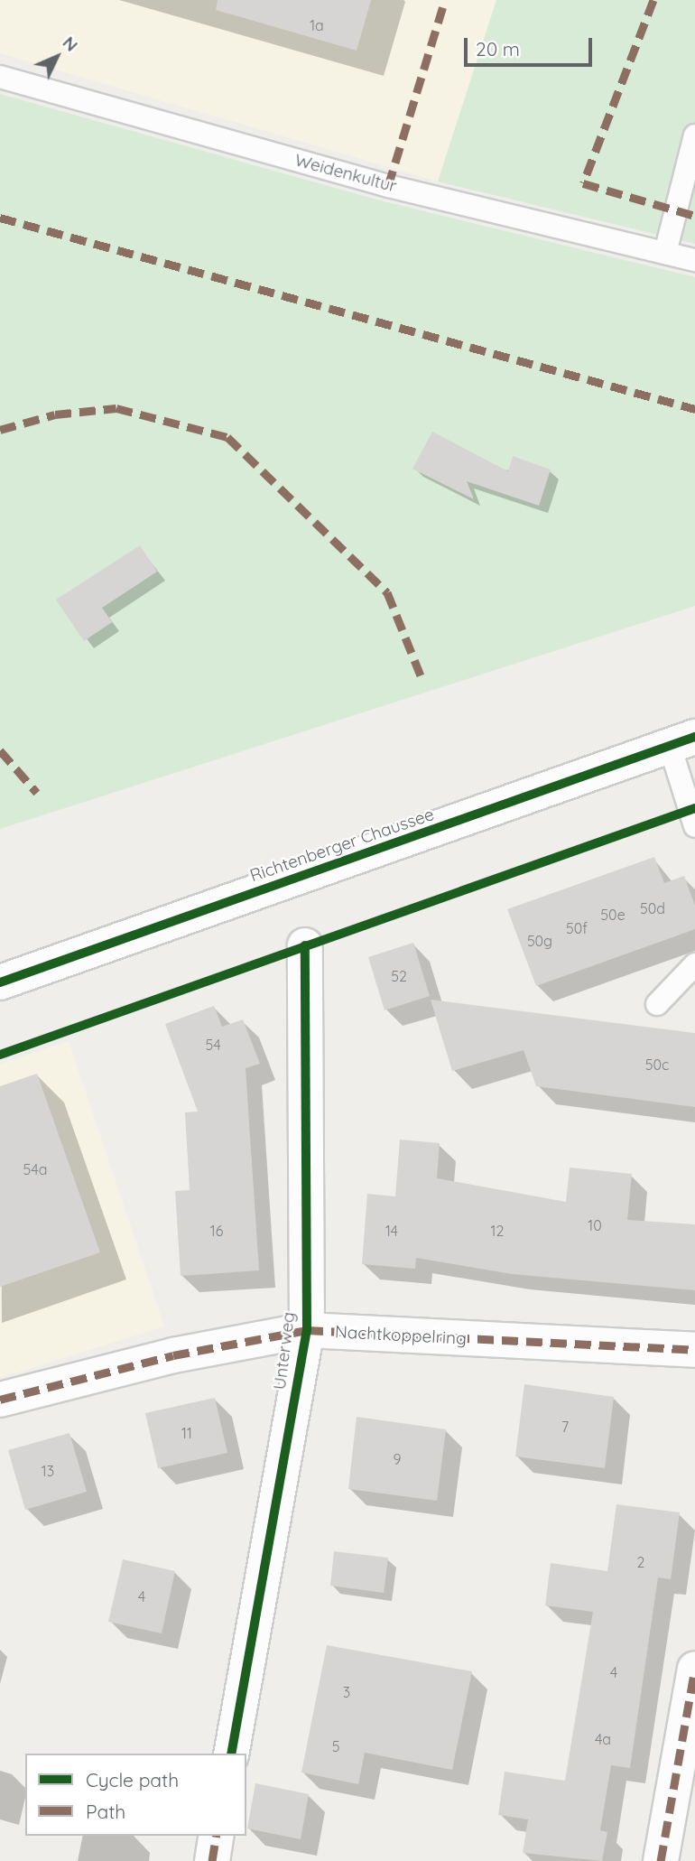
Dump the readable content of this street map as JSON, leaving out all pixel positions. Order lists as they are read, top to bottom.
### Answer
{
  "streets": {
    "street": ["Richtenberger Chaussee", "Nachtkoppelring", "Unterweg"],
    "lane": ["Weidenkultur"]
  },
  "crossings": [
    ["Nachtkoppelring", "Unterweg"]
  ],
  "house_numbers": [
    "1a",
    "50d",
    "50e",
    "50f",
    "50g",
    "52",
    "54",
    "50c",
    "54a",
    "10",
    "16",
    "14",
    "12",
    "7",
    "11",
    "9",
    "13",
    "2",
    "4",
    "4",
    "3",
    "4a",
    "5"
  ],
  "legend": ["Cycle path", "Path"],
  "scale_bar": "20 m",
  "north": "top right"
}
